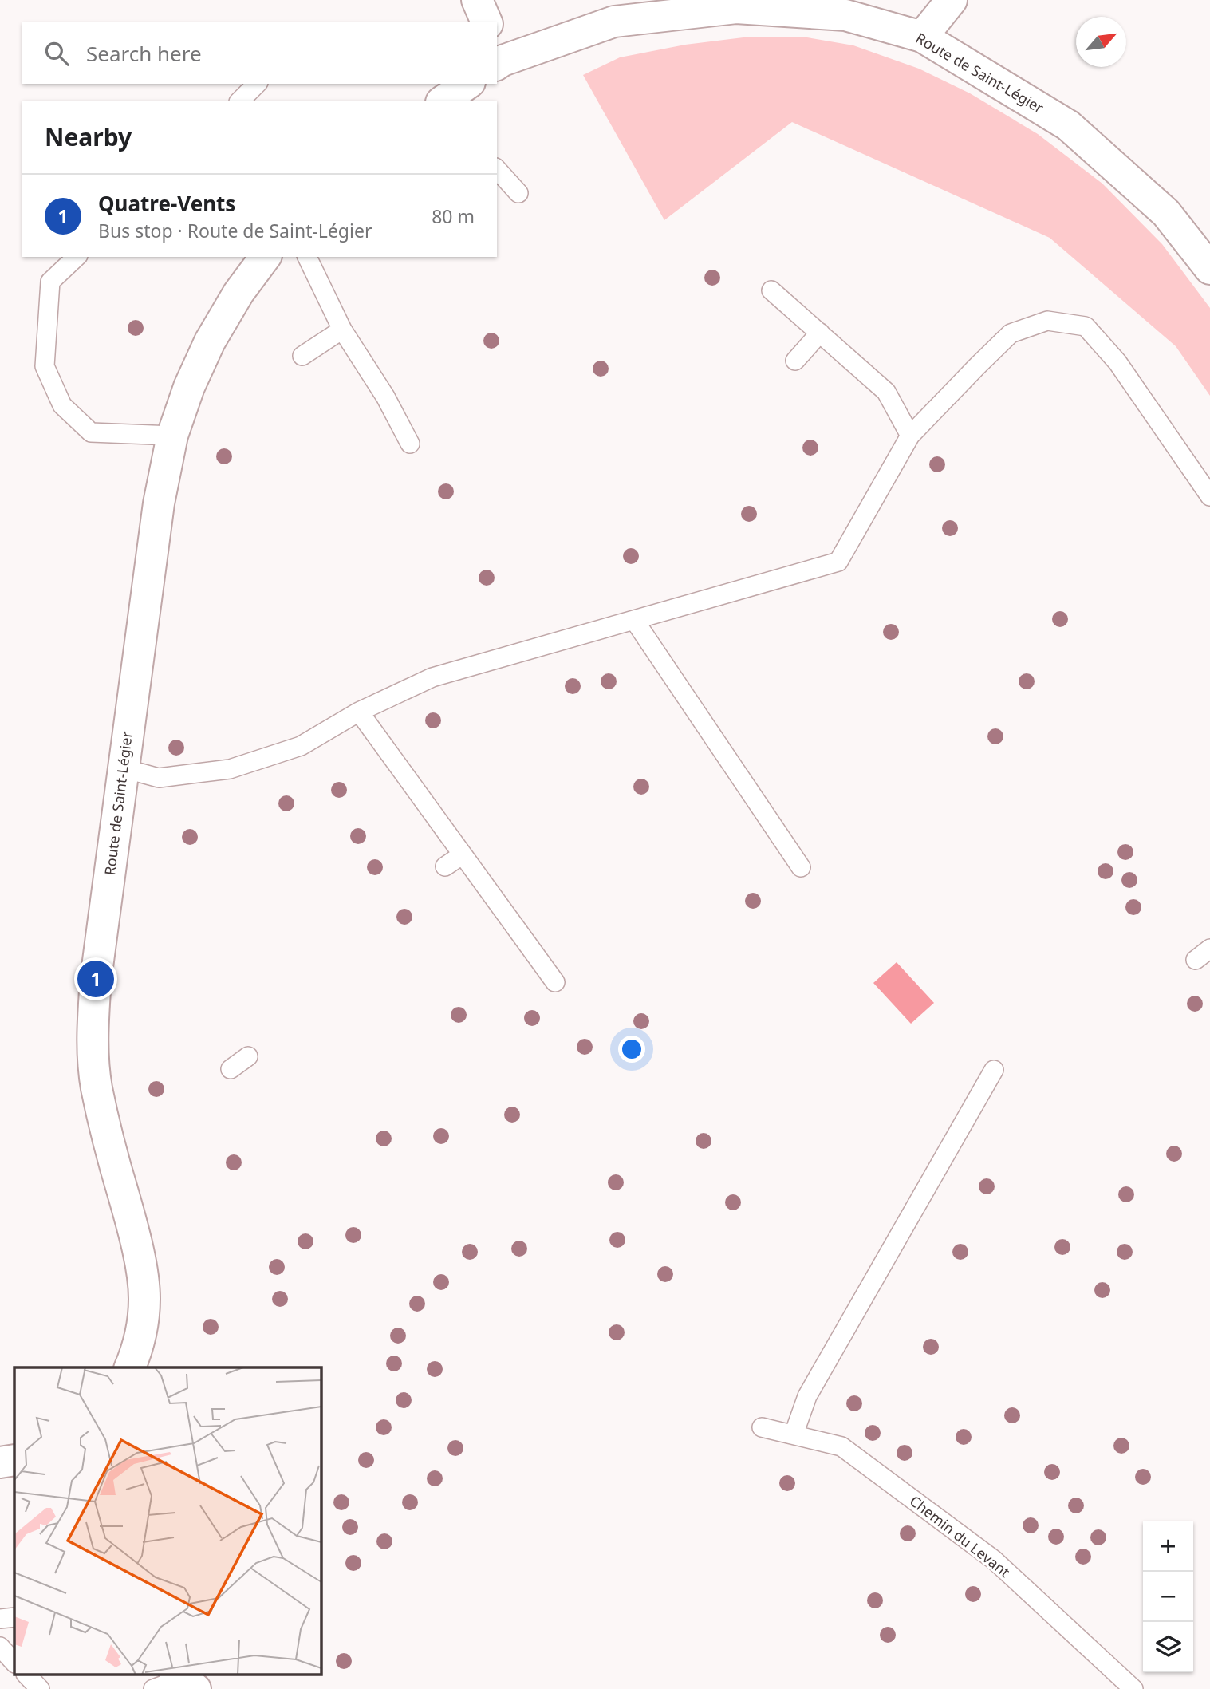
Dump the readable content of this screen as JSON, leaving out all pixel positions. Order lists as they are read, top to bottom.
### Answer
{
  "streets": {
    "main road": ["Route de Saint-Légier"],
    "lane": ["Chemin du Levant"]
  },
  "north": "top right",
  "page": {
    "search": "Search here",
    "heading": "Nearby",
    "list": [
      {
        "mark": "1",
        "name": "Quatre-Vents",
        "note": "Bus stop · Route de Saint-Légier",
        "value": "80 m"
      }
    ],
    "pins": "1",
    "map_buttons": ["+", "−"]
  }
}
